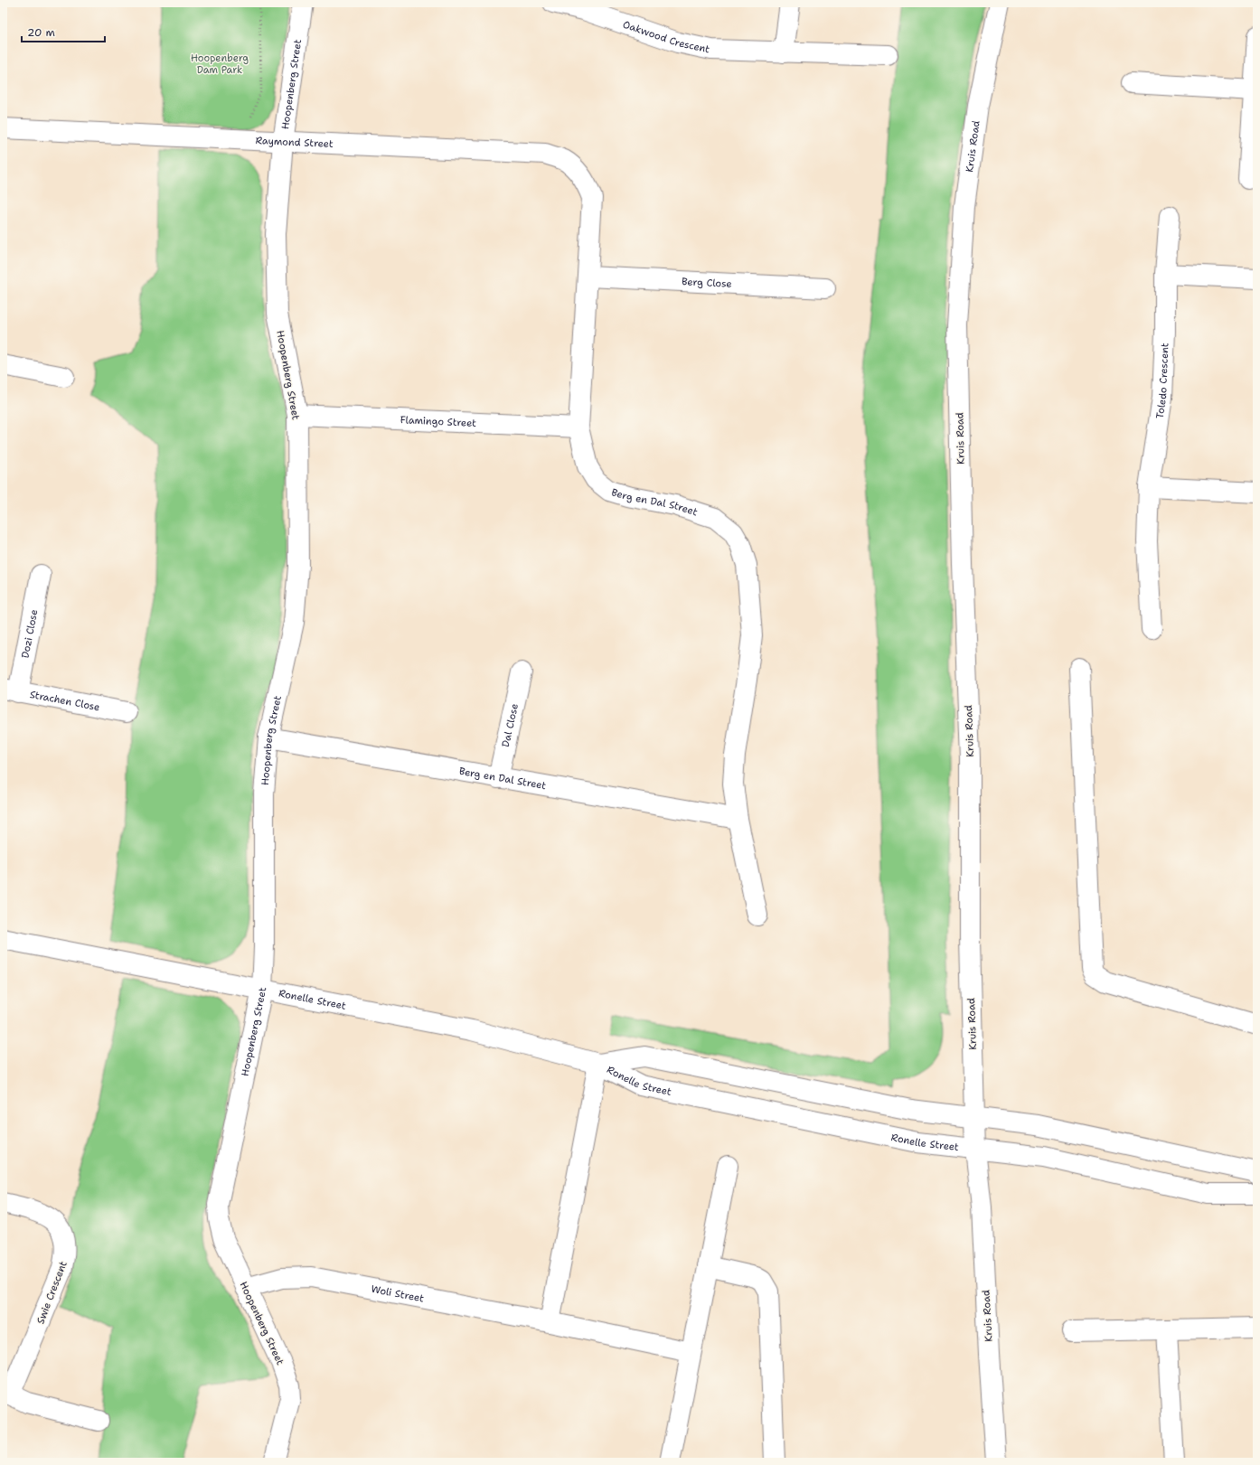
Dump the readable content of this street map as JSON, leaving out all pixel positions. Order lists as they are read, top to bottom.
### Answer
{
  "streets": {
    "street": [
      "Oakwood Crescent",
      "Hoopenberg Street",
      "Raymond Street",
      "Kruis Road",
      "Berg Close",
      "Toledo Crescent",
      "Flamingo Street",
      "Berg en Dal Street",
      "Dozi Close",
      "Strachen Close",
      "Dal Close",
      "Ronelle Street",
      "Swie Crescent",
      "Woli Street"
    ]
  },
  "crossings": [
    ["Hoopenberg Street", "Raymond Street"],
    ["Hoopenberg Street", "Flamingo Street"],
    ["Hoopenberg Street", "Berg en Dal Street"],
    ["Hoopenberg Street", "Ronelle Street"],
    ["Hoopenberg Street", "Woli Street"],
    ["Raymond Street", "Berg en Dal Street"],
    ["Kruis Road", "Ronelle Street"],
    ["Berg Close", "Berg en Dal Street"],
    ["Flamingo Street", "Berg en Dal Street"],
    ["Berg en Dal Street", "Dal Close"],
    ["Dozi Close", "Strachen Close"]
  ],
  "parks": ["Hoopenberg Dam Park"],
  "scale_bar": "20 m"
}
